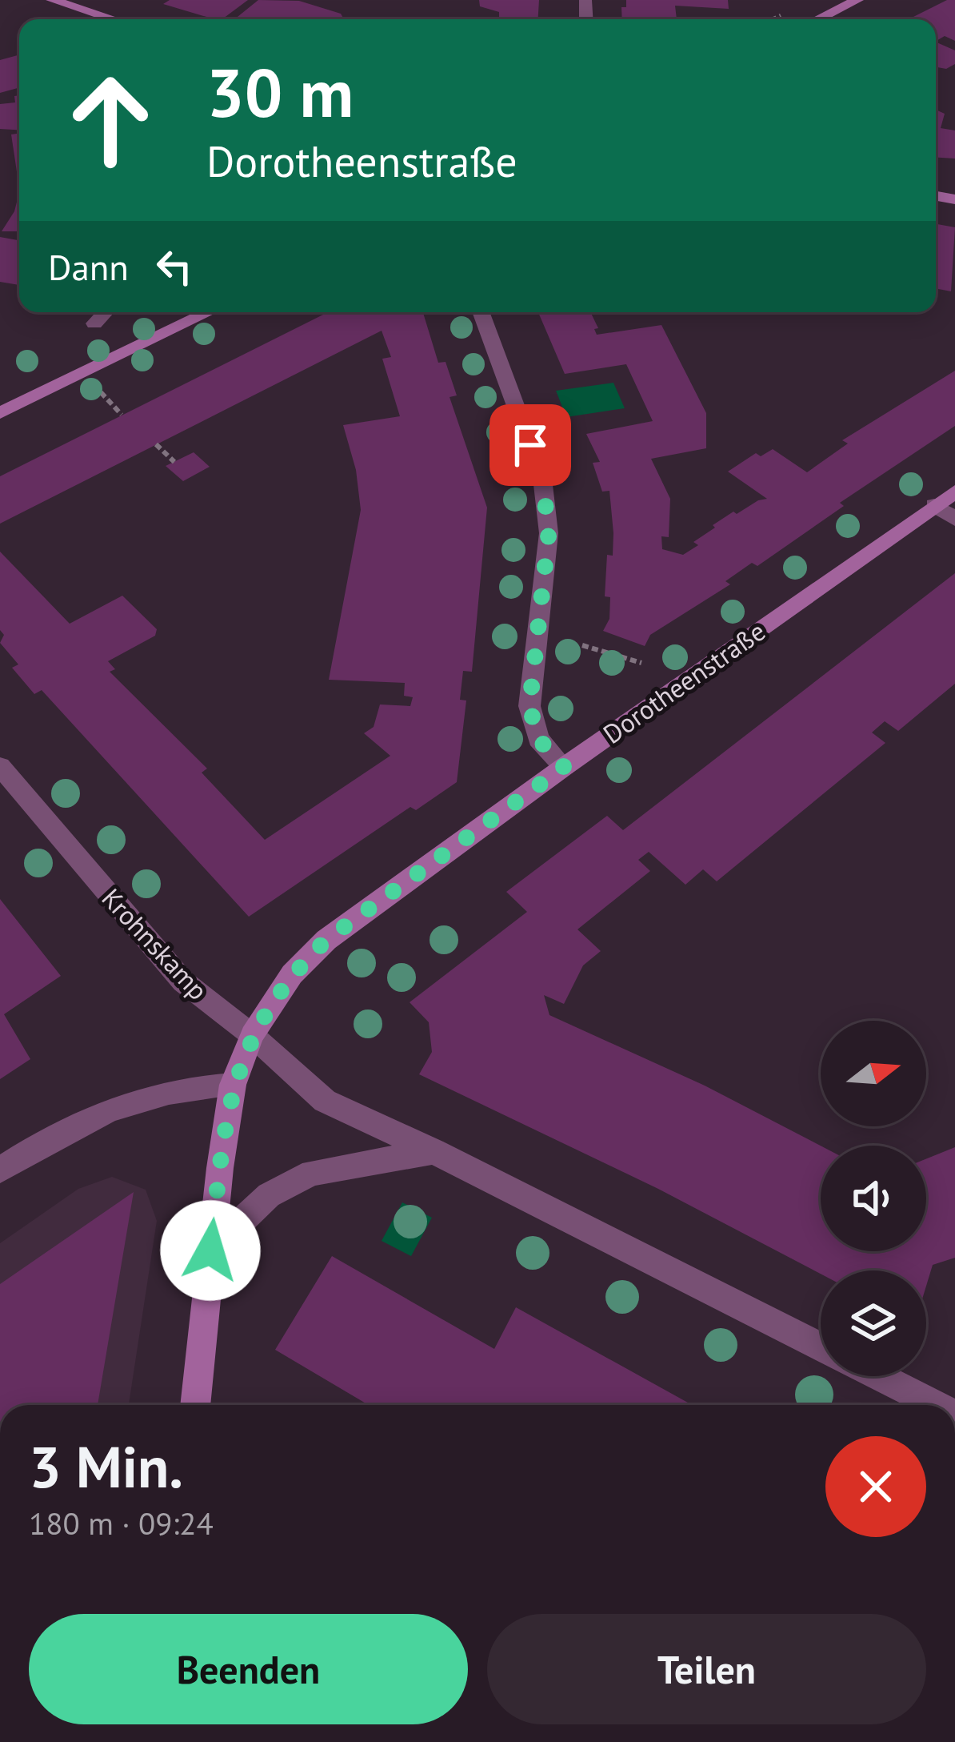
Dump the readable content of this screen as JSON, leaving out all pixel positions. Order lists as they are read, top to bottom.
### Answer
{
  "streets": {
    "street": ["Dorotheenstraße", "Krohnskamp"]
  },
  "crossings": [
    ["Dorotheenstraße", "Krohnskamp"]
  ],
  "north": "right",
  "page": {
    "turn": ["30 m", "Dorotheenstraße"],
    "then": "Dann",
    "heading": ["3 Min.", "180 m · 09:24"],
    "buttons": ["Beenden", "Teilen"]
  }
}
